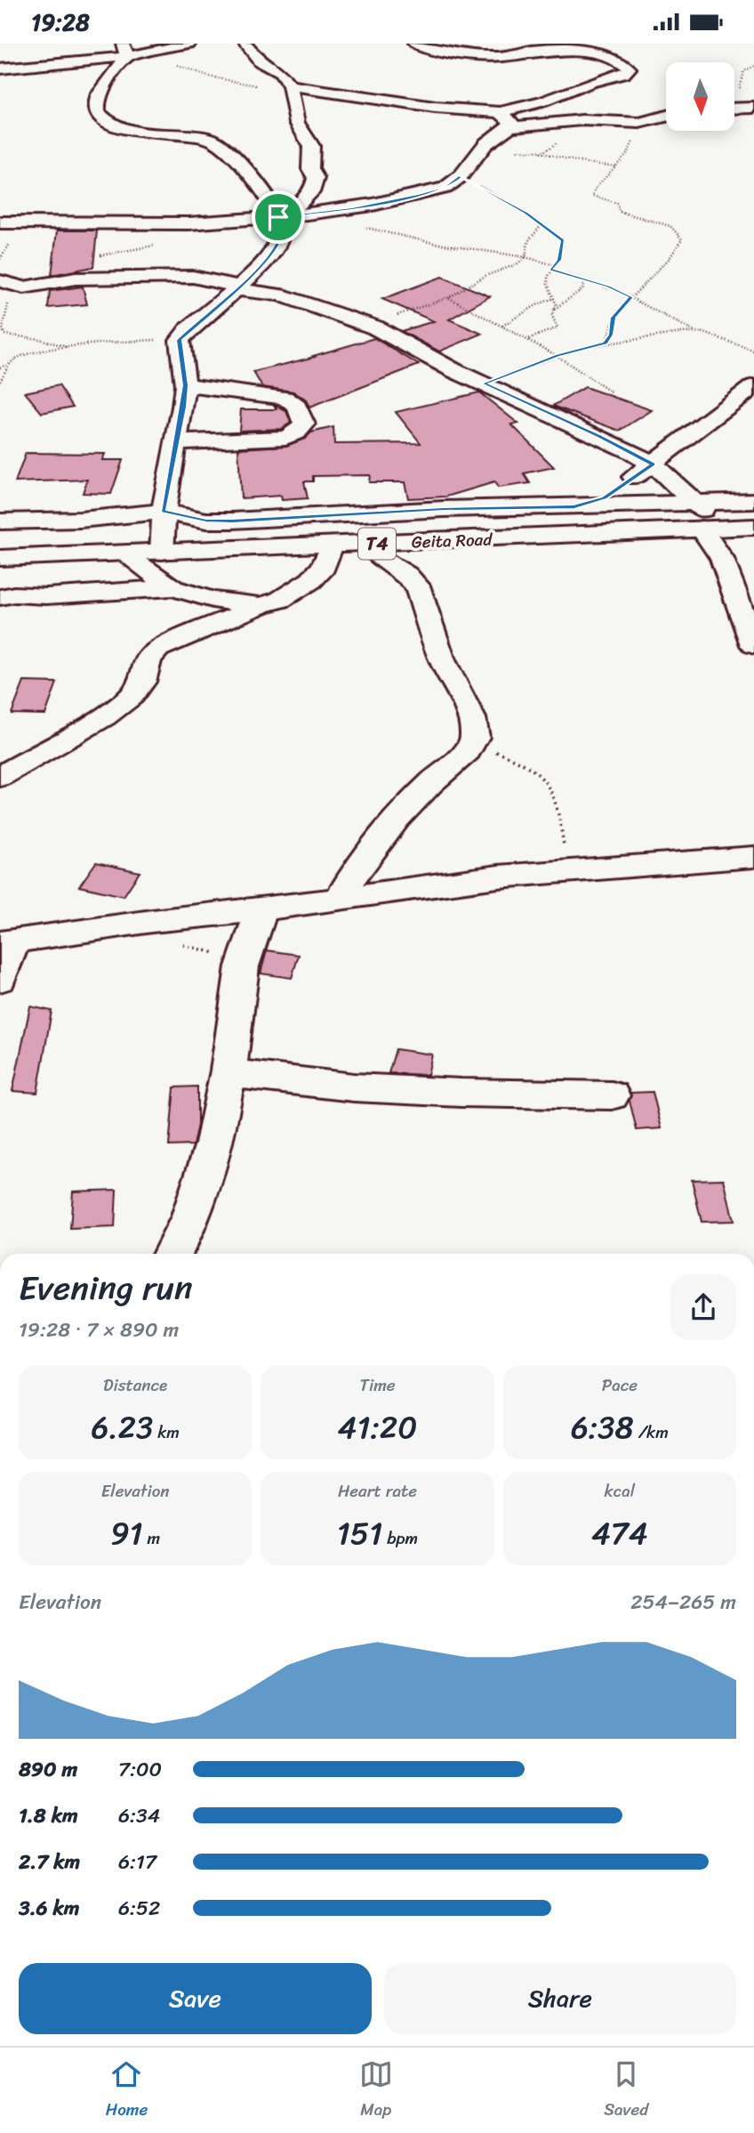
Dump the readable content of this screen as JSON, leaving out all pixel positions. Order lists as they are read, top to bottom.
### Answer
{
  "streets": {
    "main road": ["Geita Road", "T4"]
  },
  "north": "bottom",
  "page": {
    "status": "19:28",
    "heading": ["Evening run", "19:28 · 7 × 890 m"],
    "stats": [
      ["Distance", "6.23 km"],
      ["Time", "41:20"],
      ["Pace", "6:38 /km"],
      ["Elevation", "91 m"],
      ["Heart rate", "151 bpm"],
      ["kcal", "474"]
    ],
    "chart": ["Elevation", "254–265 m"],
    "list": [
      {
        "name": "890 m",
        "note": "7:00"
      },
      {
        "name": "1.8 km",
        "note": "6:34"
      },
      {
        "name": "2.7 km",
        "note": "6:17"
      },
      {
        "name": "3.6 km",
        "note": "6:52"
      }
    ],
    "buttons": ["Save", "Share"],
    "tabs": ["Home", "Map", "Saved"]
  }
}
